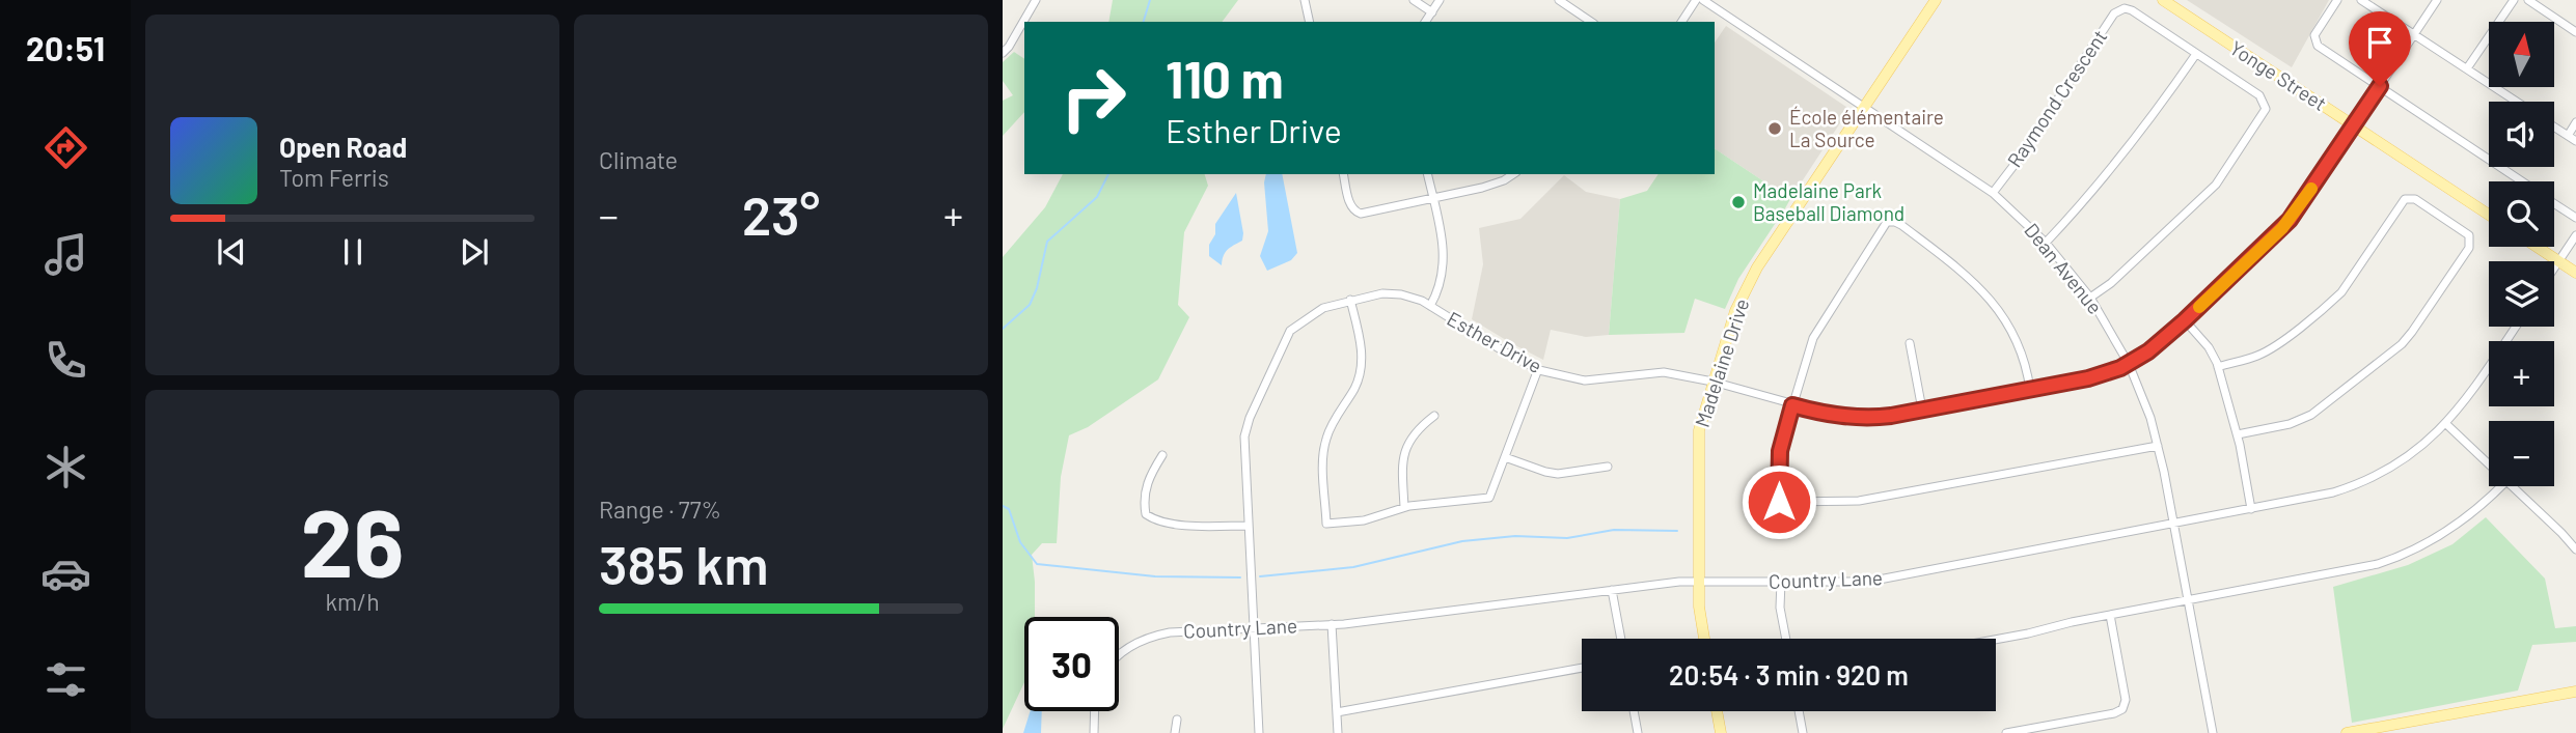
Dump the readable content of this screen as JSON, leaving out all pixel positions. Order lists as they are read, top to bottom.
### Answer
{
  "streets": {
    "main road": ["Yonge Street", "Madelaine Drive"],
    "street": [
      "Raymond Crescent",
      "Dean Avenue",
      "Esther Drive",
      "Country Lane"
    ]
  },
  "crossings": [
    ["Yonge Street", "Esther Drive"],
    ["Raymond Crescent", "Dean Avenue"],
    ["Dean Avenue", "Esther Drive"],
    ["Dean Avenue", "Madelaine Drive"],
    ["Dean Avenue", "Country Lane"],
    ["Esther Drive", "Madelaine Drive"],
    ["Esther Drive", "Country Lane"],
    ["Madelaine Drive", "Country Lane"]
  ],
  "places": ["École élémentaire La Source", "Madelaine Park Baseball Diamond"],
  "north": "top",
  "page": {
    "tabs": "20:51",
    "tile": [
      "Climate",
      ["26", "km/h"],
      ["Range · 77%", "385 km"]
    ],
    "map_buttons": ["+", "−"],
    "turn": ["110 m", "Esther Drive"],
    "song": ["Open Road", "Tom Ferris"],
    "heat": ["−", "23°", "+"],
    "limit": "30",
    "trip": "20:54 · 3 min · 920 m"
  }
}
